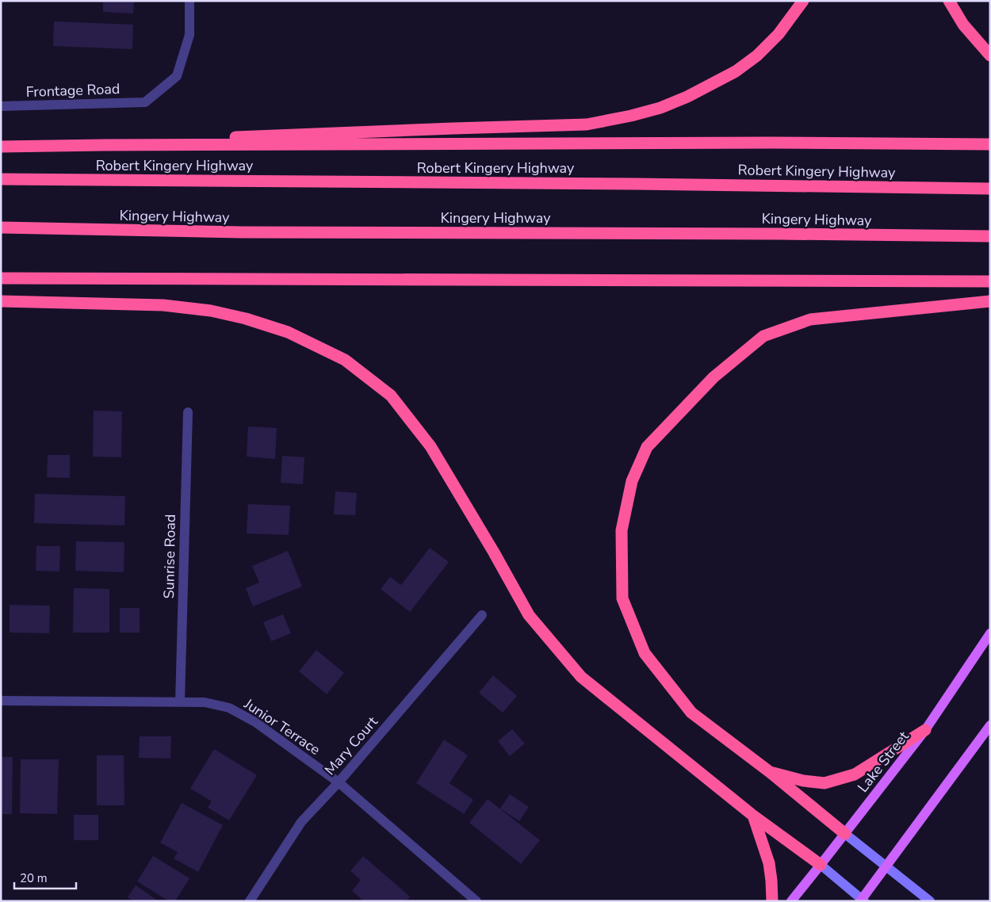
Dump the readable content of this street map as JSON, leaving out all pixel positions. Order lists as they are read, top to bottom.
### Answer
{
  "streets": {
    "highway": ["Robert Kingery Highway", "Kingery Highway"],
    "main road": ["Lake Street"],
    "street": [
      "Frontage Road",
      "Sunrise Road",
      "Junior Terrace",
      "Mary Court"
    ]
  },
  "crossings": [
    ["Sunrise Road", "Junior Terrace"],
    ["Junior Terrace", "Mary Court"]
  ],
  "scale_bar": "20 m"
}
